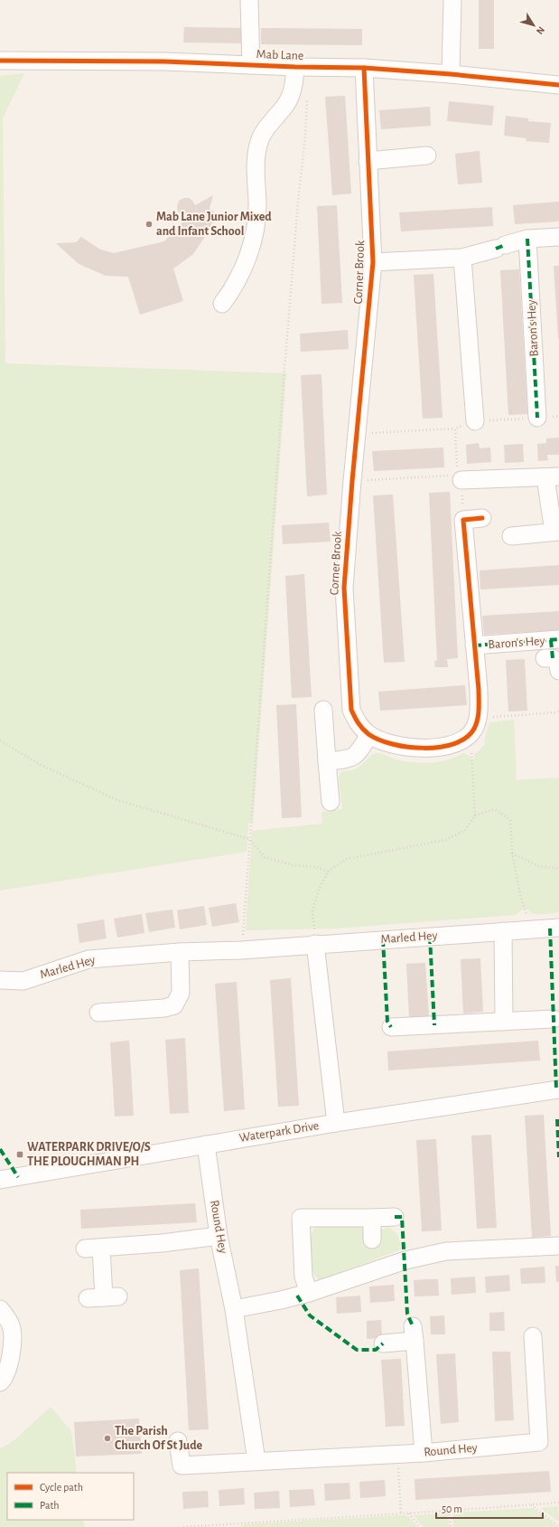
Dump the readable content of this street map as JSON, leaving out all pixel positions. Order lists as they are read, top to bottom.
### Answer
{
  "streets": {
    "street": [
      "Mab Lane",
      "Corner Brook",
      "Baron's Hey",
      "Marled Hey",
      "Waterpark Drive",
      "Round Hey"
    ]
  },
  "crossings": [
    ["Mab Lane", "Corner Brook"],
    ["Waterpark Drive", "Round Hey"]
  ],
  "places": {
    "other": ["Mab Lane Junior Mixed and Infant School", "The Parish Church Of St Jude"],
    "transit": ["WATERPARK DRIVE/O/S THE PLOUGHMAN PH"]
  },
  "legend": ["Cycle path", "Path"],
  "scale_bar": "50 m",
  "north": "bottom right"
}
